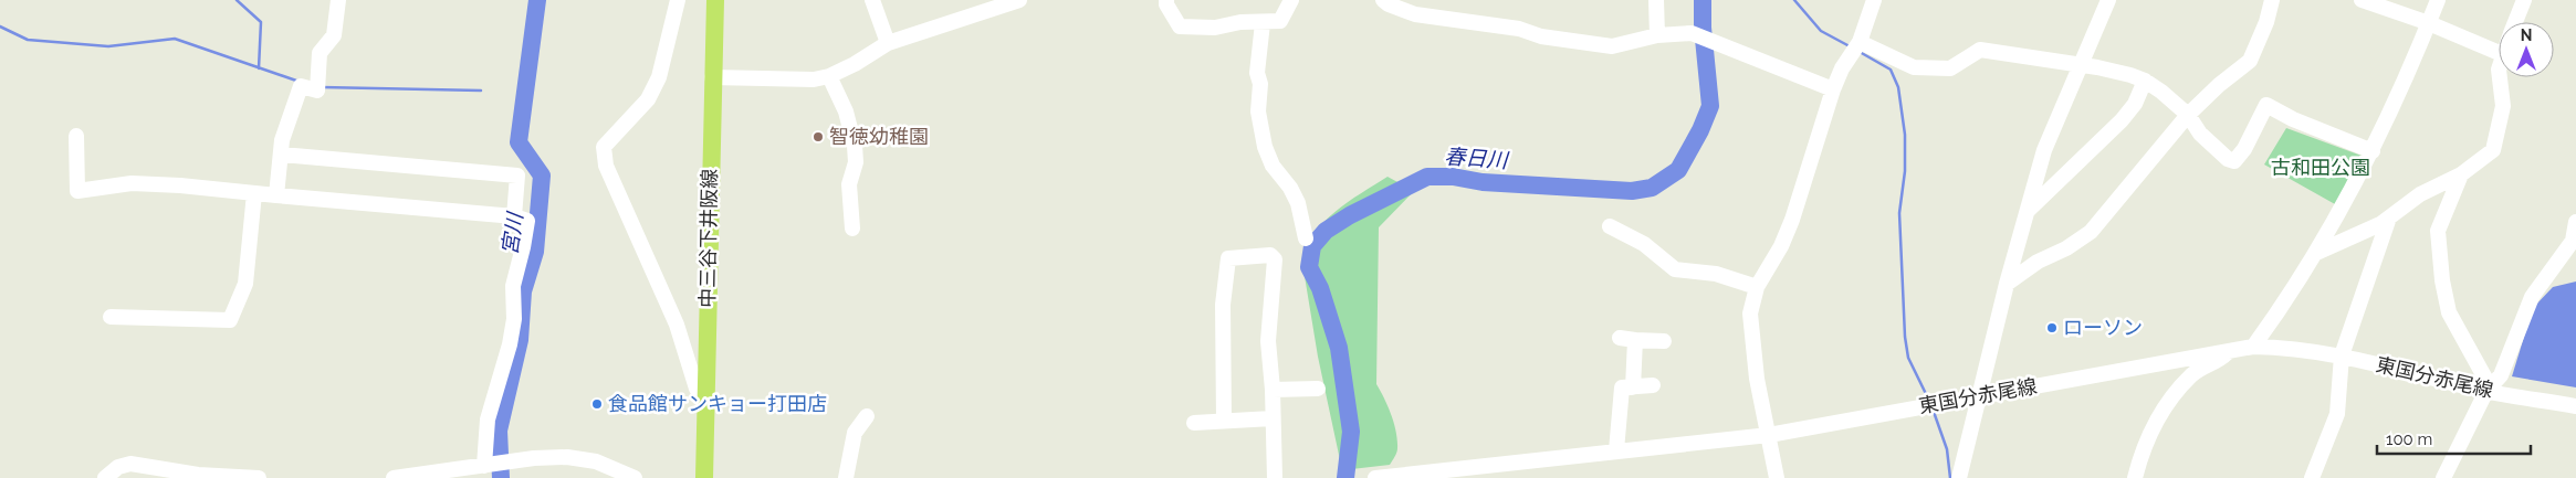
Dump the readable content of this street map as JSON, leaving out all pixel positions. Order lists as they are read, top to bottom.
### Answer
{
  "streets": {
    "main road": ["中三谷下井阪線"],
    "street": ["東国分赤尾線"]
  },
  "water": ["春日川", "宮川"],
  "parks": ["古和田公園"],
  "places": ["智徳幼稚園", "ローソン", "食品館サンキョー打田店"],
  "scale_bar": "100 m",
  "north": "top"
}
